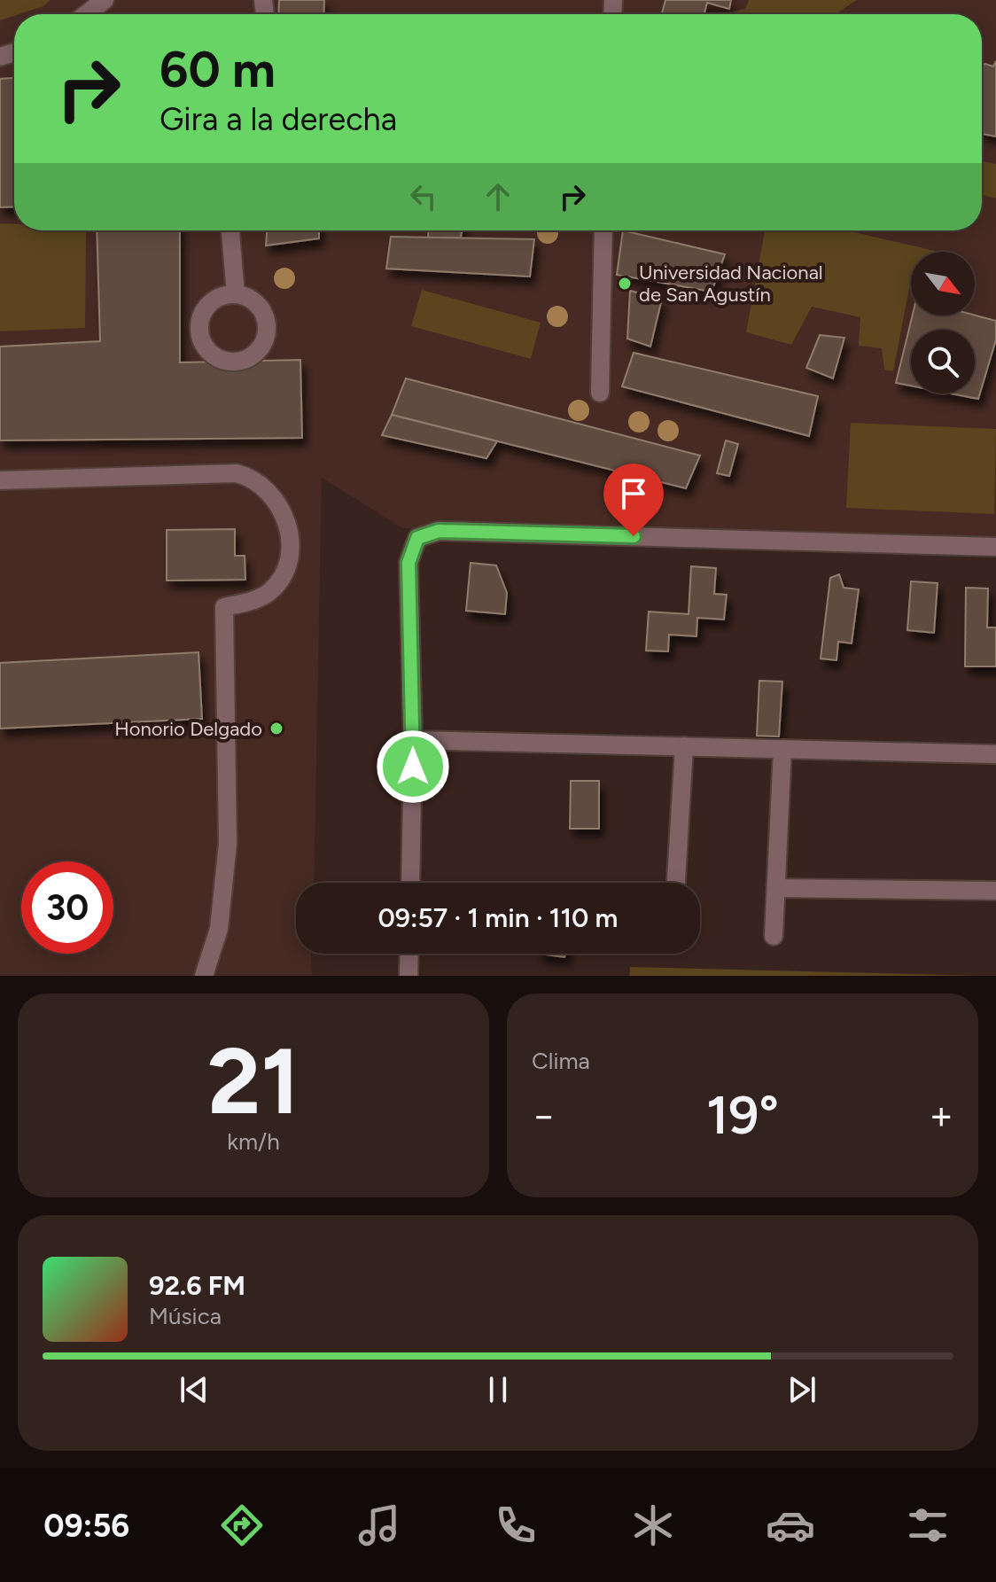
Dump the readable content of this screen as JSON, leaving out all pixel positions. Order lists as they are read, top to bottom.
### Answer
{
  "places": ["Universidad Nacional de San Agustín", "Honorio Delgado"],
  "north": "bottom right",
  "page": {
    "turn": ["60 m", "Gira a la derecha"],
    "limit": "30",
    "trip": "09:57 · 1 min · 110 m",
    "tile": [
      ["21", "km/h"],
      "Clima"
    ],
    "heat": ["−", "19°", "+"],
    "song": ["92.6 FM", "Música"],
    "tabs": "09:56"
  }
}
